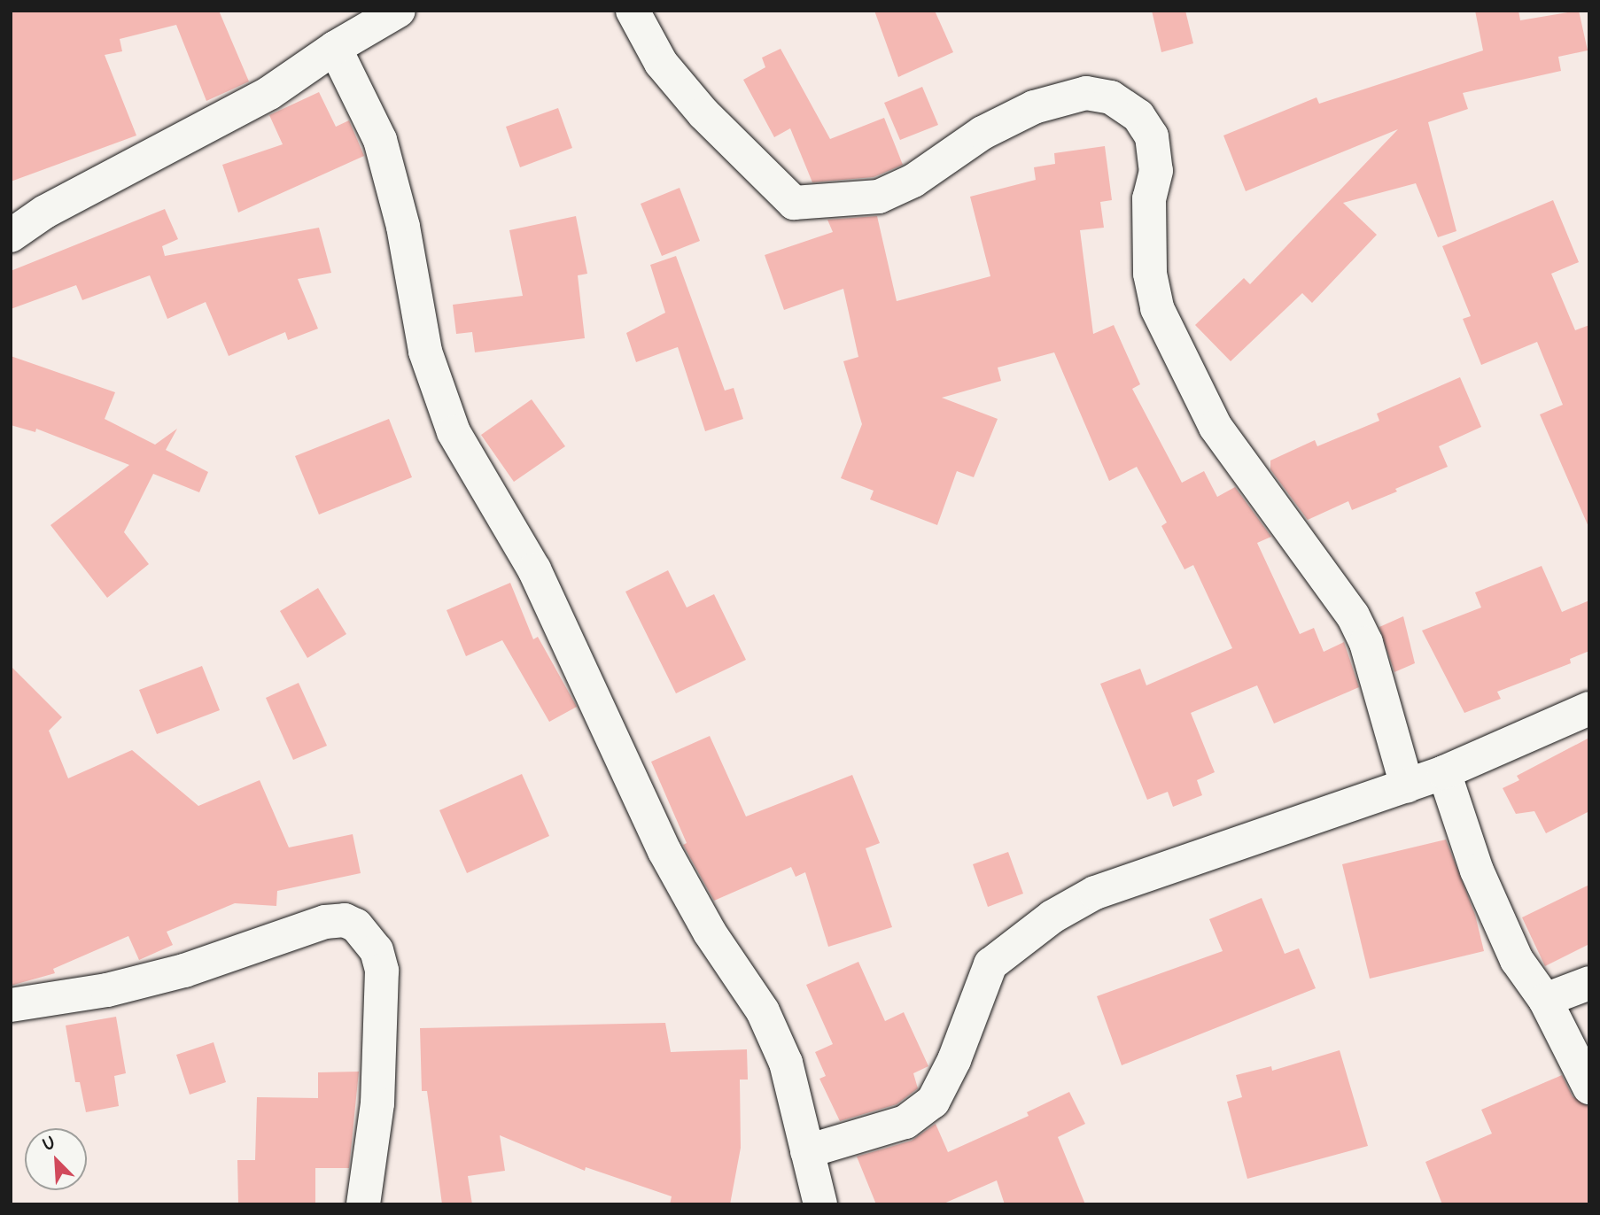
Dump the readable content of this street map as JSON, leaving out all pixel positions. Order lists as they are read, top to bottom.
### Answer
{
  "north": "top left"
}
